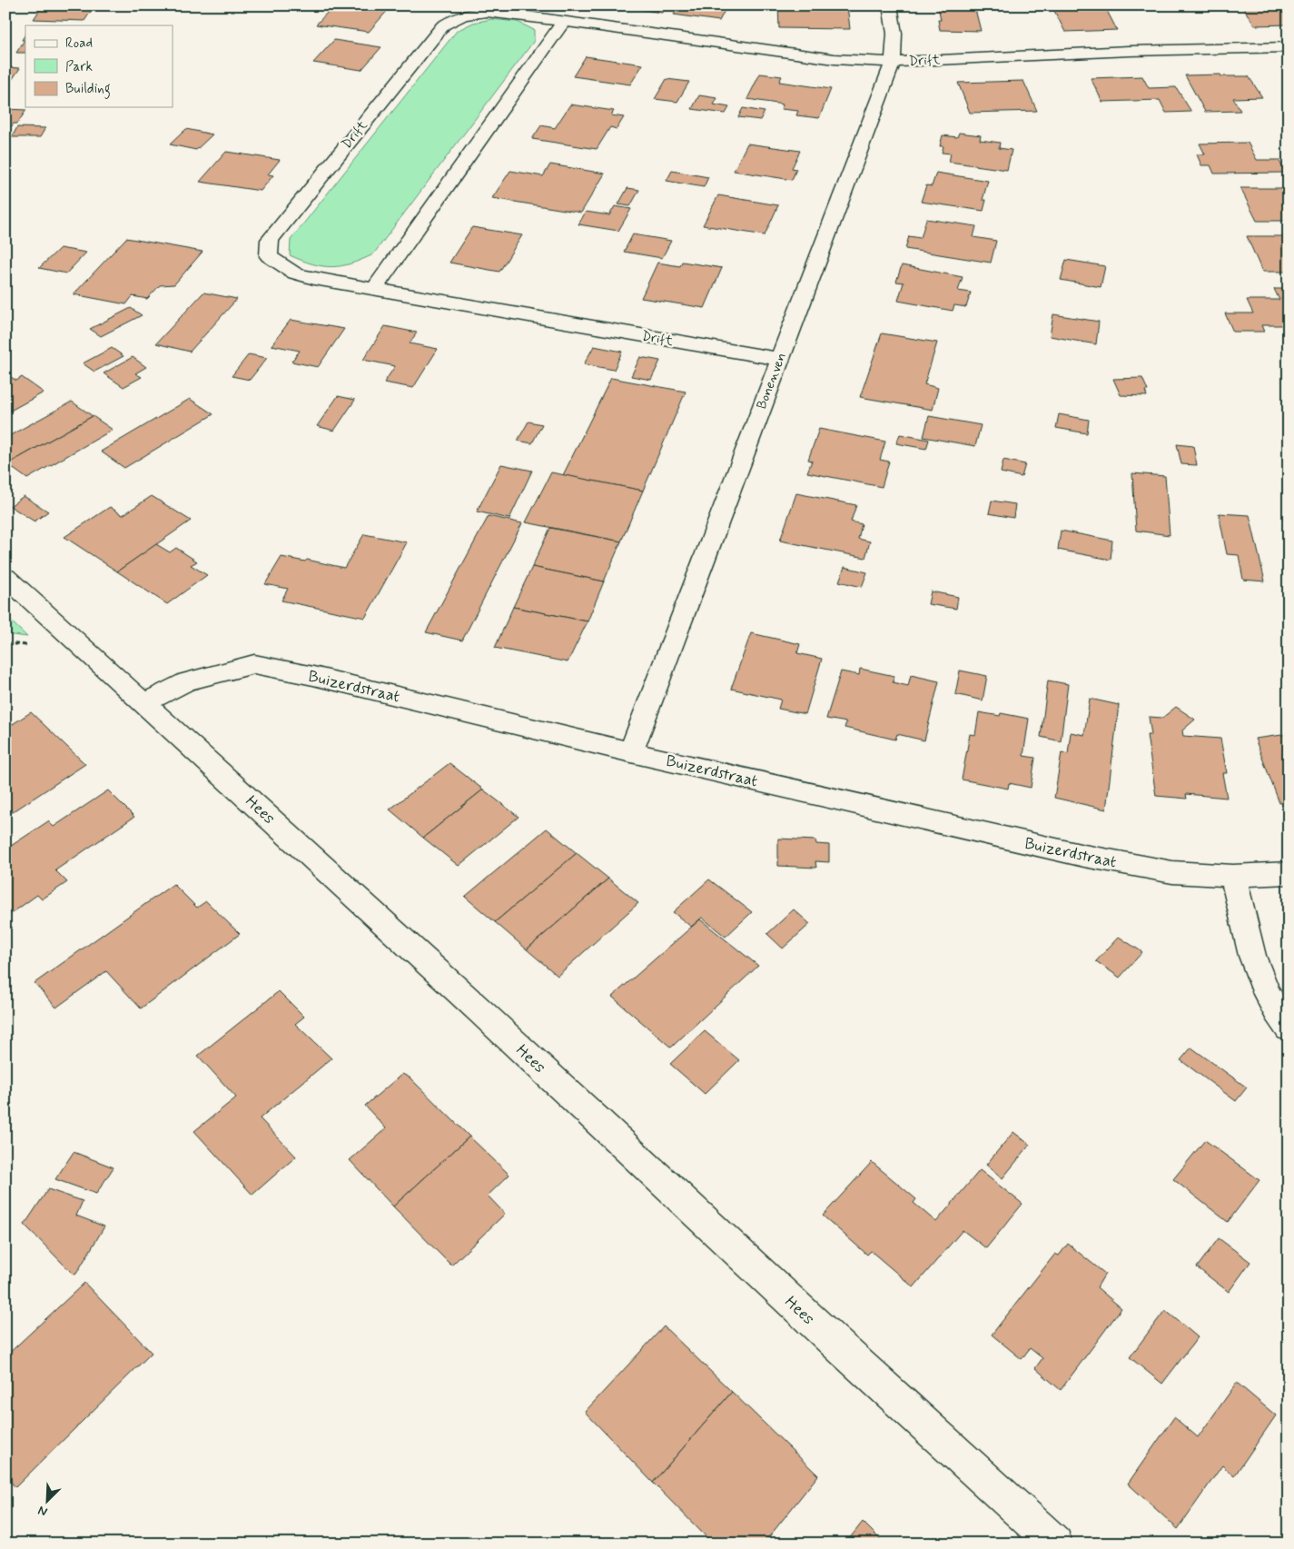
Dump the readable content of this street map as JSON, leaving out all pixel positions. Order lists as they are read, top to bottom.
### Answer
{
  "streets": {
    "street": [
      "Drift",
      "Bonenven",
      "Buizerdstraat",
      "Hees"
    ]
  },
  "crossings": [
    ["Drift", "Bonenven"],
    ["Bonenven", "Buizerdstraat"],
    ["Buizerdstraat", "Hees"]
  ],
  "legend": ["Road", "Park", "Building"],
  "north": "bottom left"
}
